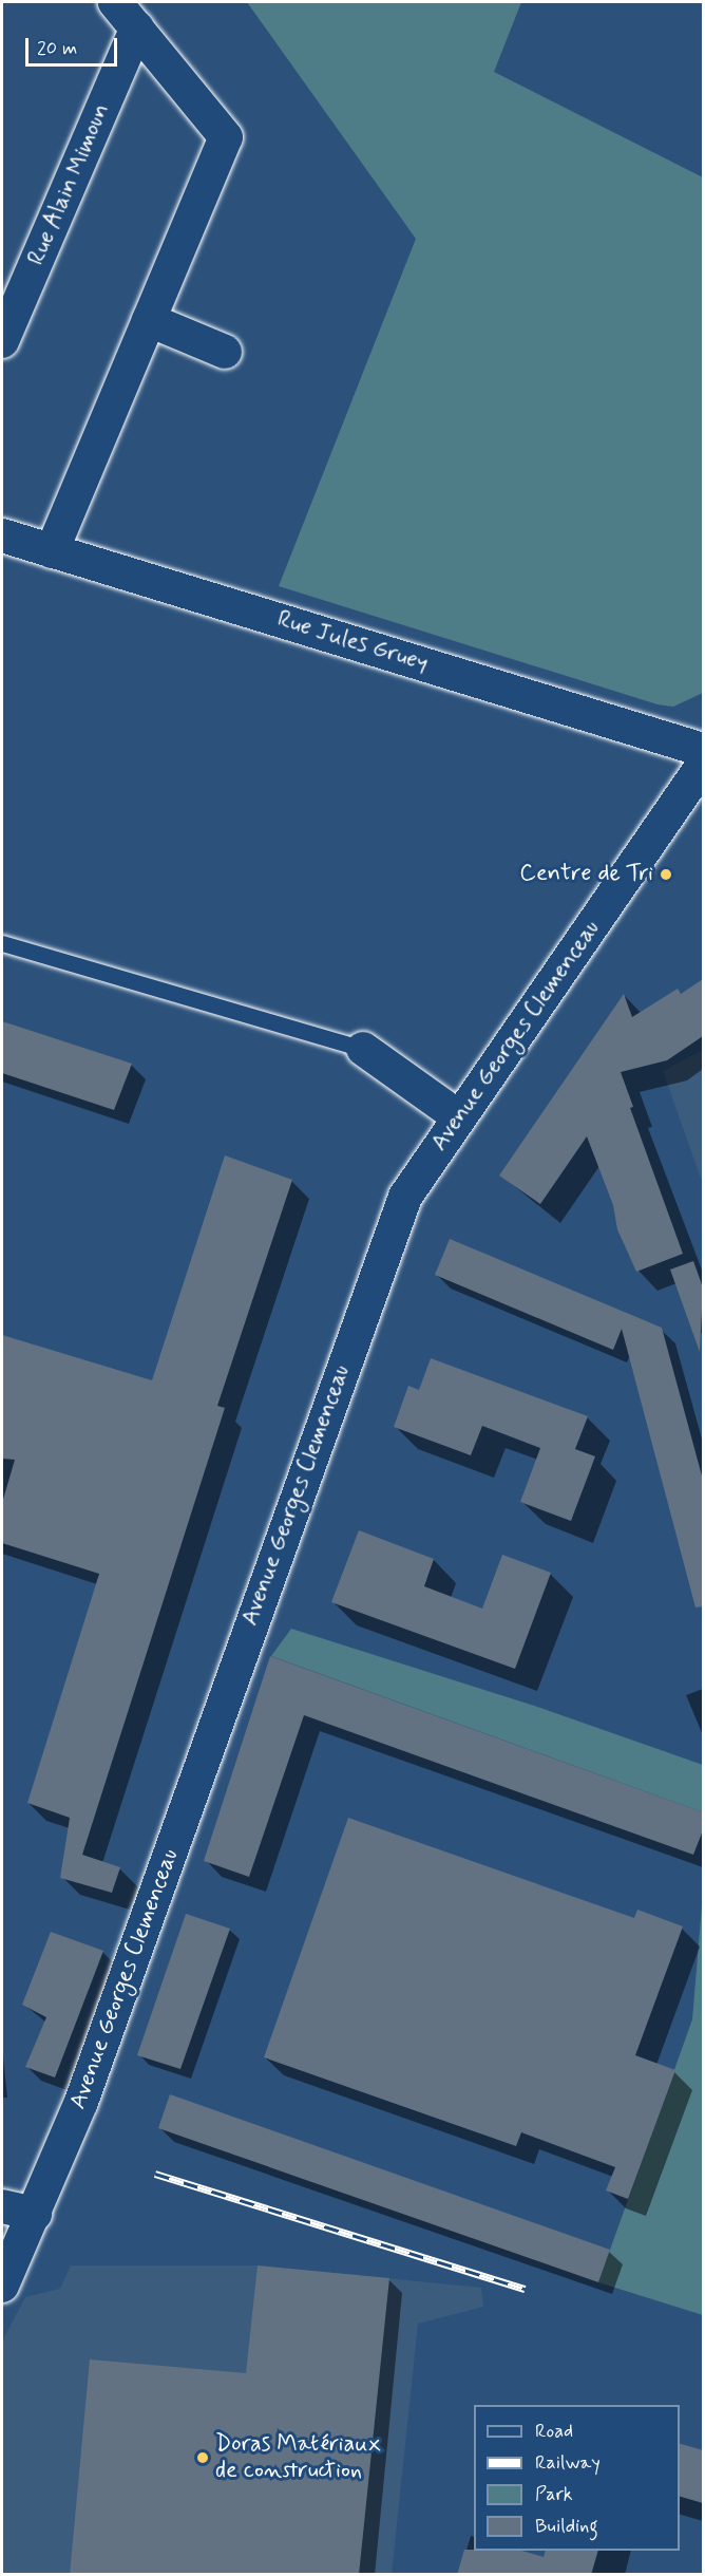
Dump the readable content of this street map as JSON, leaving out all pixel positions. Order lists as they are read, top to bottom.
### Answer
{
  "streets": {
    "street": ["Rue Alain Mimoun", "Rue Jules Gruey", "Avenue Georges Clemenceau"]
  },
  "places": ["Centre de Tri", "Doras Matériaux de construction"],
  "legend": [
    "Road",
    "Railway",
    "Park",
    "Building"
  ],
  "scale_bar": "20 m"
}
